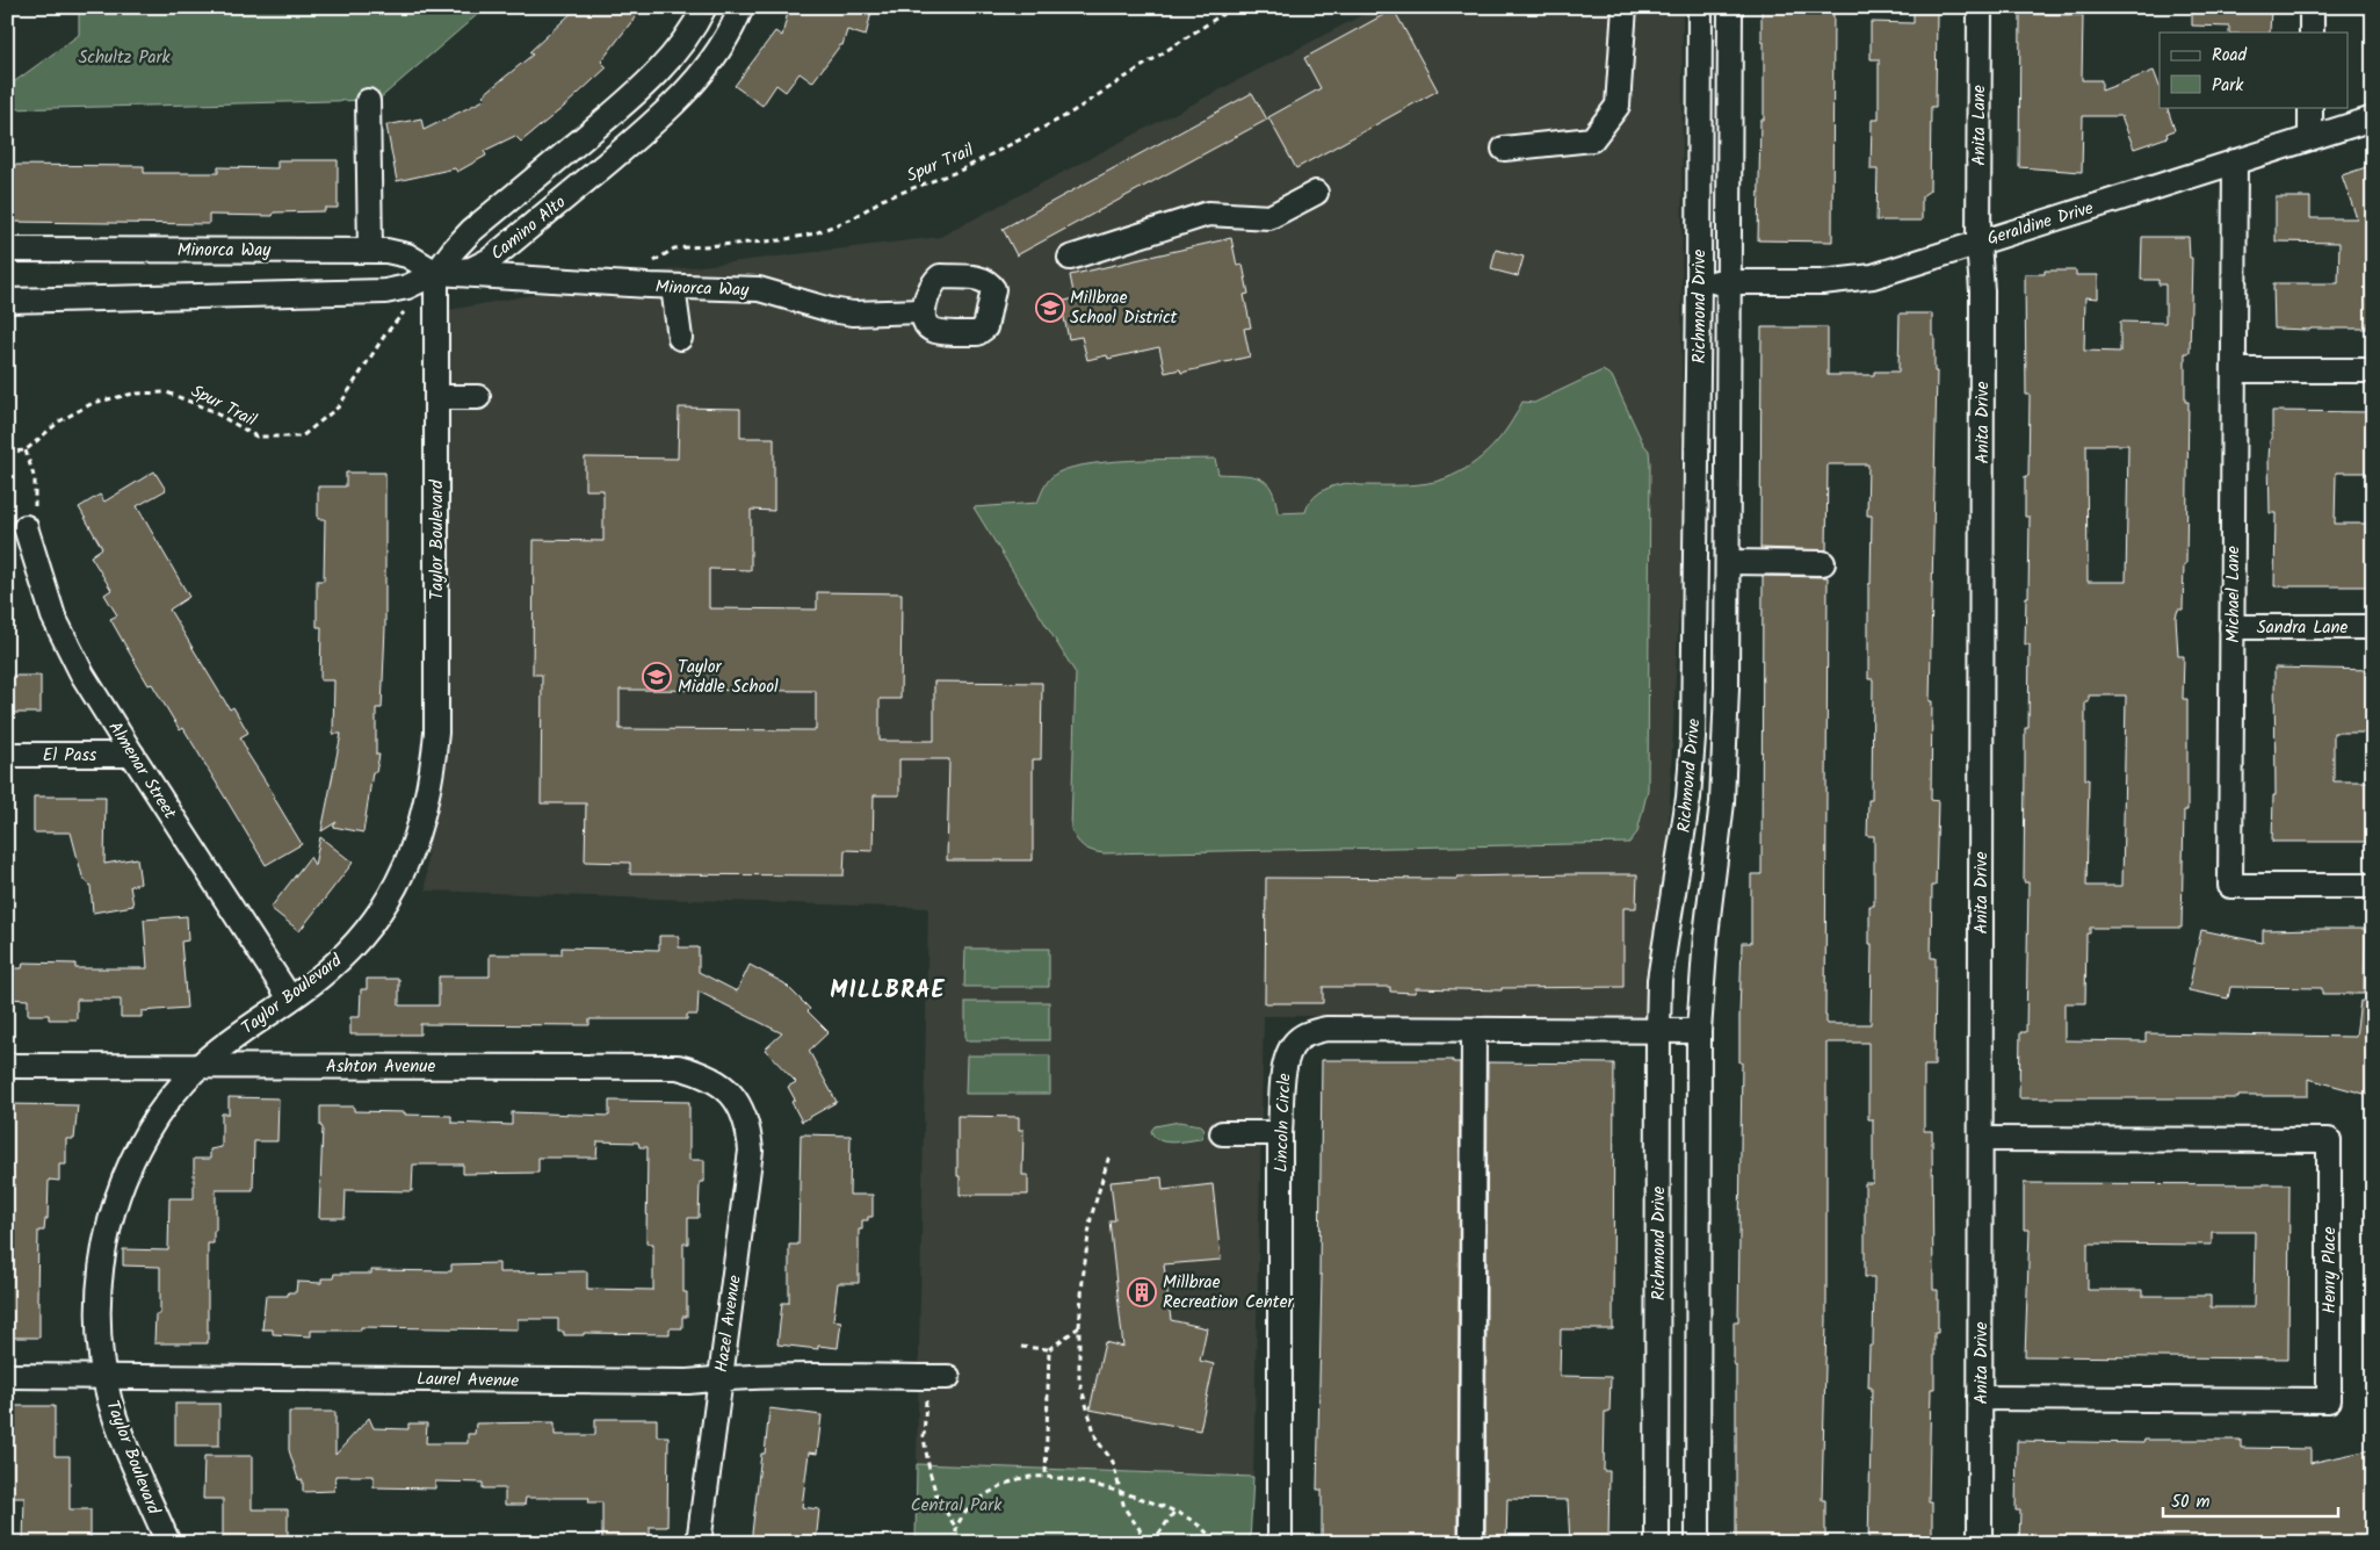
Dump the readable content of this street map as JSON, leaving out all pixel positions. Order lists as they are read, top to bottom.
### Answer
{
  "streets": {
    "street": [
      "Anita Lane",
      "Geraldine Drive",
      "Camino Alto",
      "Minorca Way",
      "Richmond Drive",
      "Anita Drive",
      "Taylor Boulevard",
      "Michael Lane",
      "Sandra Lane",
      "El Pass",
      "Almenar Street",
      "Ashton Avenue",
      "Lincoln Circle",
      "Henry Place",
      "Hazel Avenue",
      "Laurel Avenue"
    ],
    "path": ["Spur Trail"]
  },
  "crossings": [
    ["Anita Lane", "Geraldine Drive"],
    ["Anita Lane", "Anita Drive"],
    ["Spur Trail", "Minorca Way"],
    ["Geraldine Drive", "Richmond Drive"],
    ["Geraldine Drive", "Anita Drive"],
    ["Geraldine Drive", "Michael Lane"],
    ["Camino Alto", "Minorca Way"],
    ["Camino Alto", "Taylor Boulevard"],
    ["Minorca Way", "Taylor Boulevard"],
    ["Richmond Drive", "Lincoln Circle"],
    ["Anita Drive", "Henry Place"],
    ["Taylor Boulevard", "Almenar Street"],
    ["Taylor Boulevard", "Ashton Avenue"],
    ["Taylor Boulevard", "Laurel Avenue"],
    ["Michael Lane", "Sandra Lane"],
    ["El Pass", "Almenar Street"],
    ["Ashton Avenue", "Hazel Avenue"],
    ["Hazel Avenue", "Laurel Avenue"]
  ],
  "districts": ["MILLBRAE"],
  "parks": ["Schultz Park", "Central Park"],
  "places": {
    "school or university": ["Millbrae School District", "Taylor Middle School"],
    "building": ["Millbrae Recreation Center"]
  },
  "legend": ["Road", "Park"],
  "scale_bar": "50 m"
}
